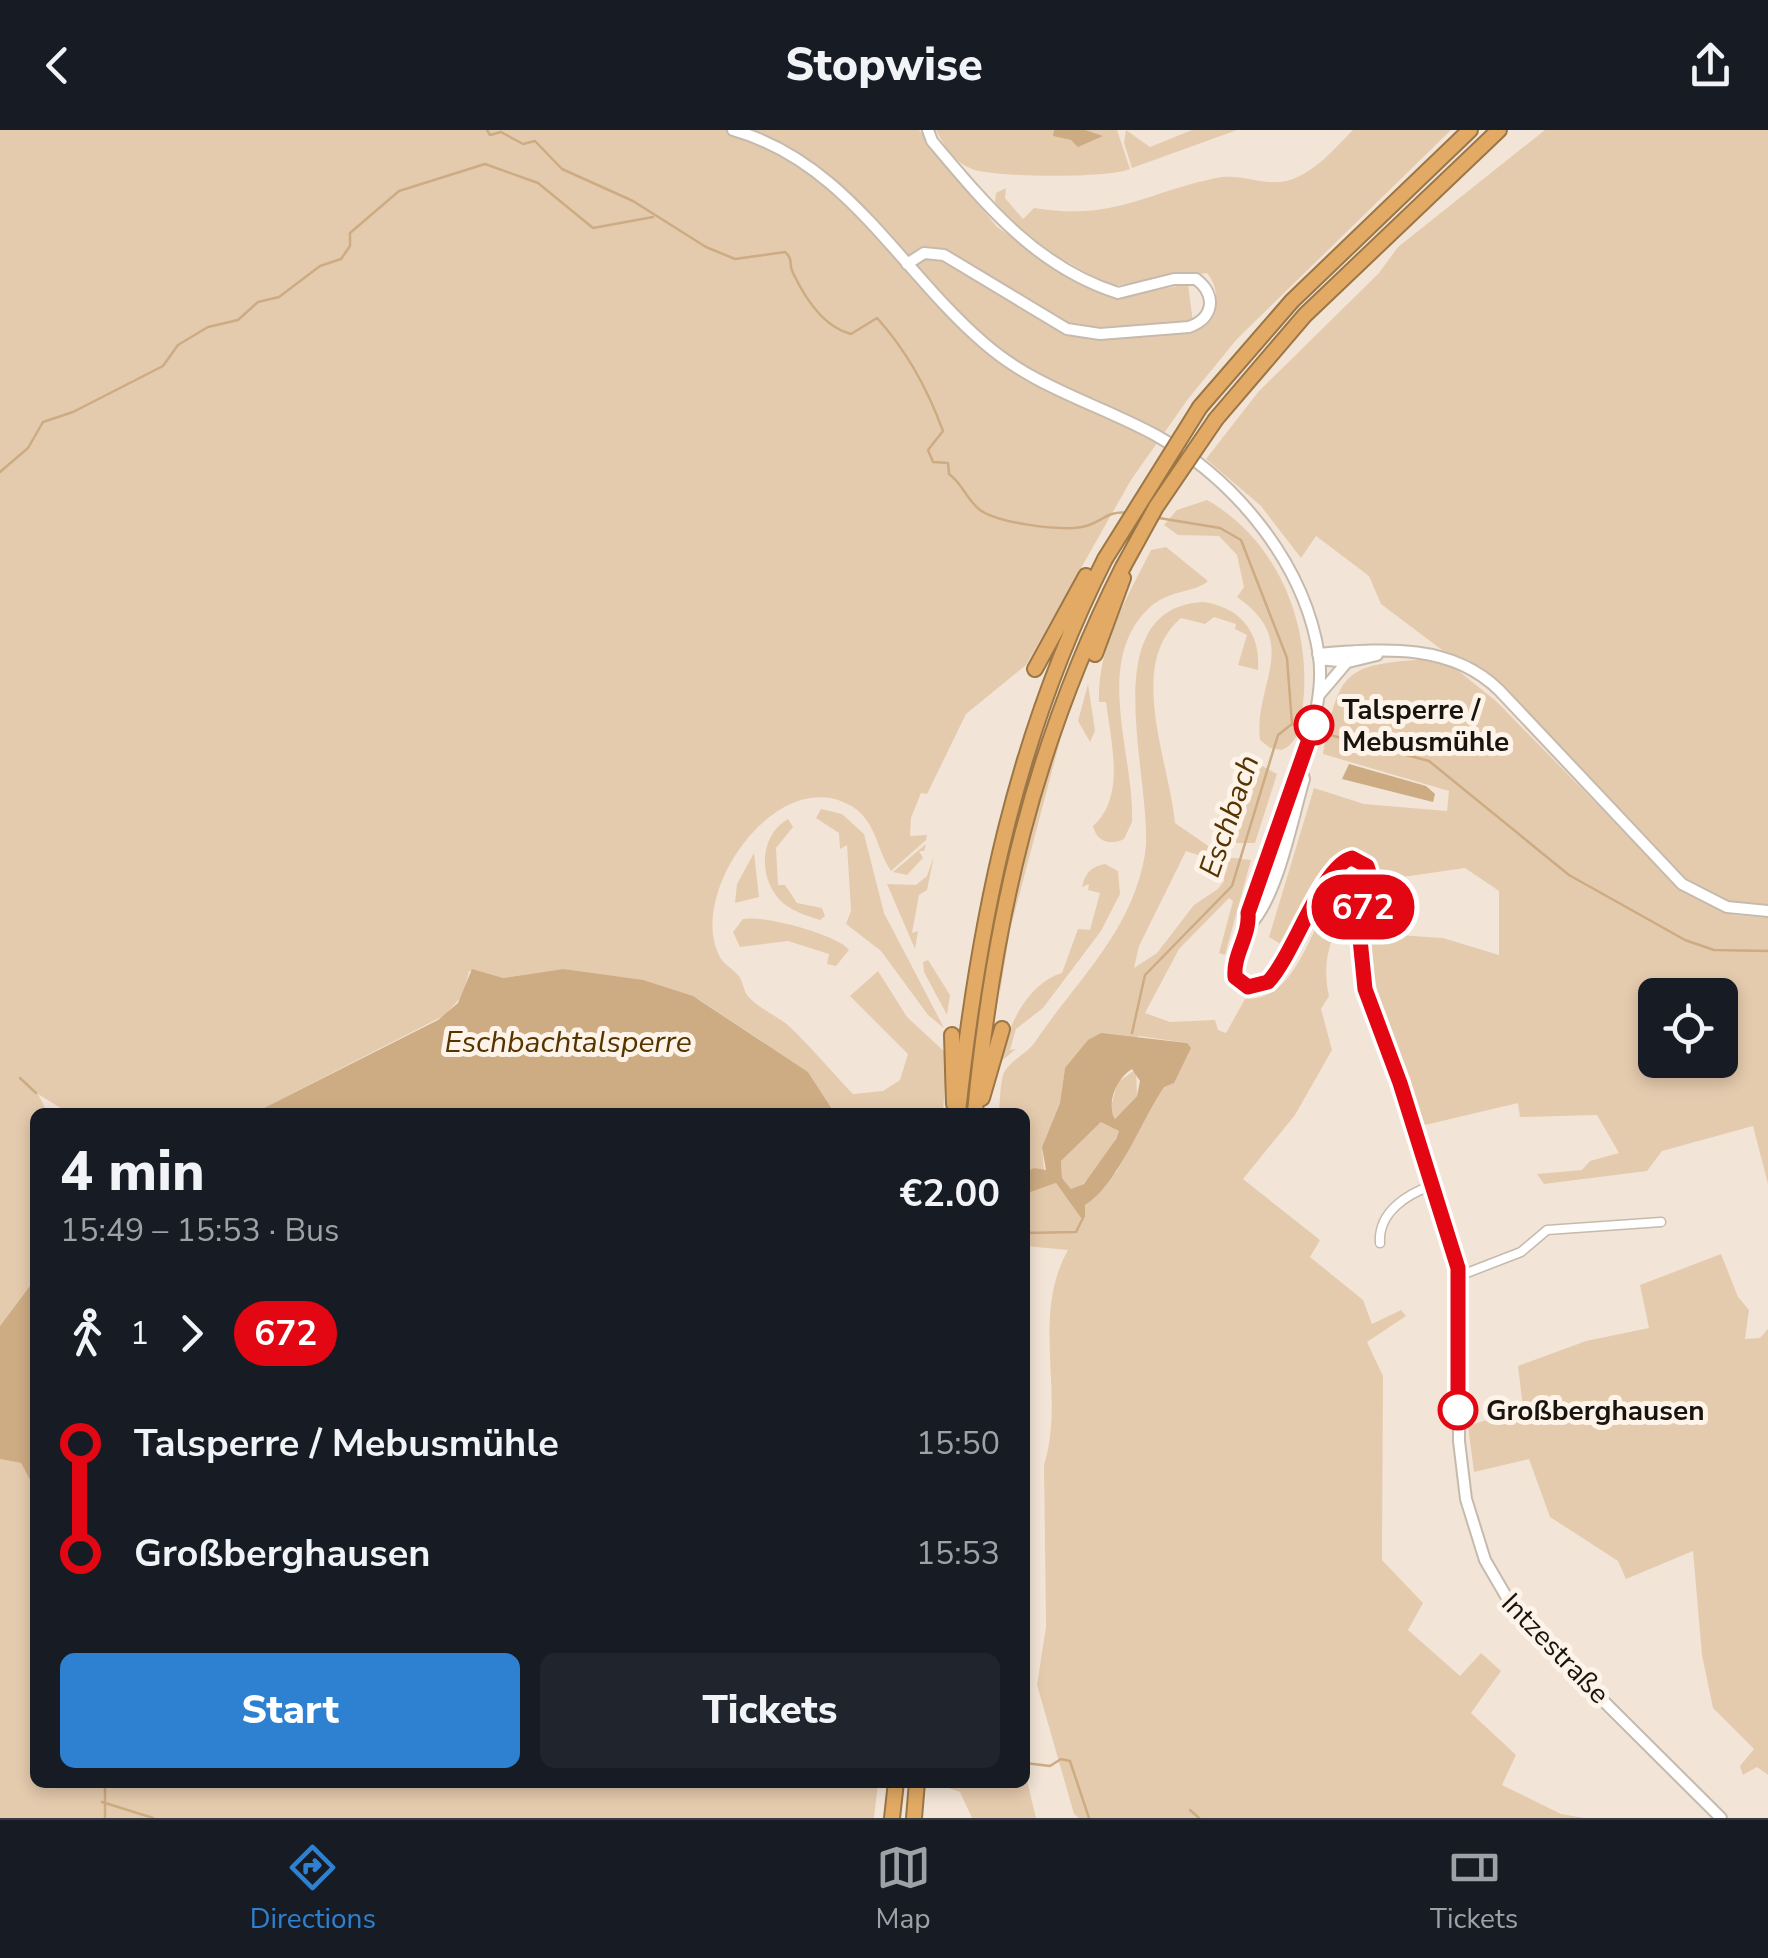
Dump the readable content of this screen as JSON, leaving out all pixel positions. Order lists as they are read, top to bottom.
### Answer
{
  "streets": {
    "main road": ["Intzestraße"]
  },
  "water": ["Eschbach", "Eschbachtalsperre"],
  "places": ["Talsperre / Mebusmühle", "Großberghausen"],
  "lines": ["bus line 672"],
  "page": {
    "header": "Stopwise",
    "on_map": "672",
    "heading": ["4 min", "15:49 – 15:53 · Bus", "€2.00"],
    "legs": ["1", "672"],
    "list": [
      {
        "name": "Talsperre / Mebusmühle",
        "value": "15:50"
      },
      {
        "name": "Großberghausen",
        "value": "15:53"
      }
    ],
    "buttons": ["Start", "Tickets"],
    "tabs": ["Directions", "Map", "Tickets"]
  }
}
